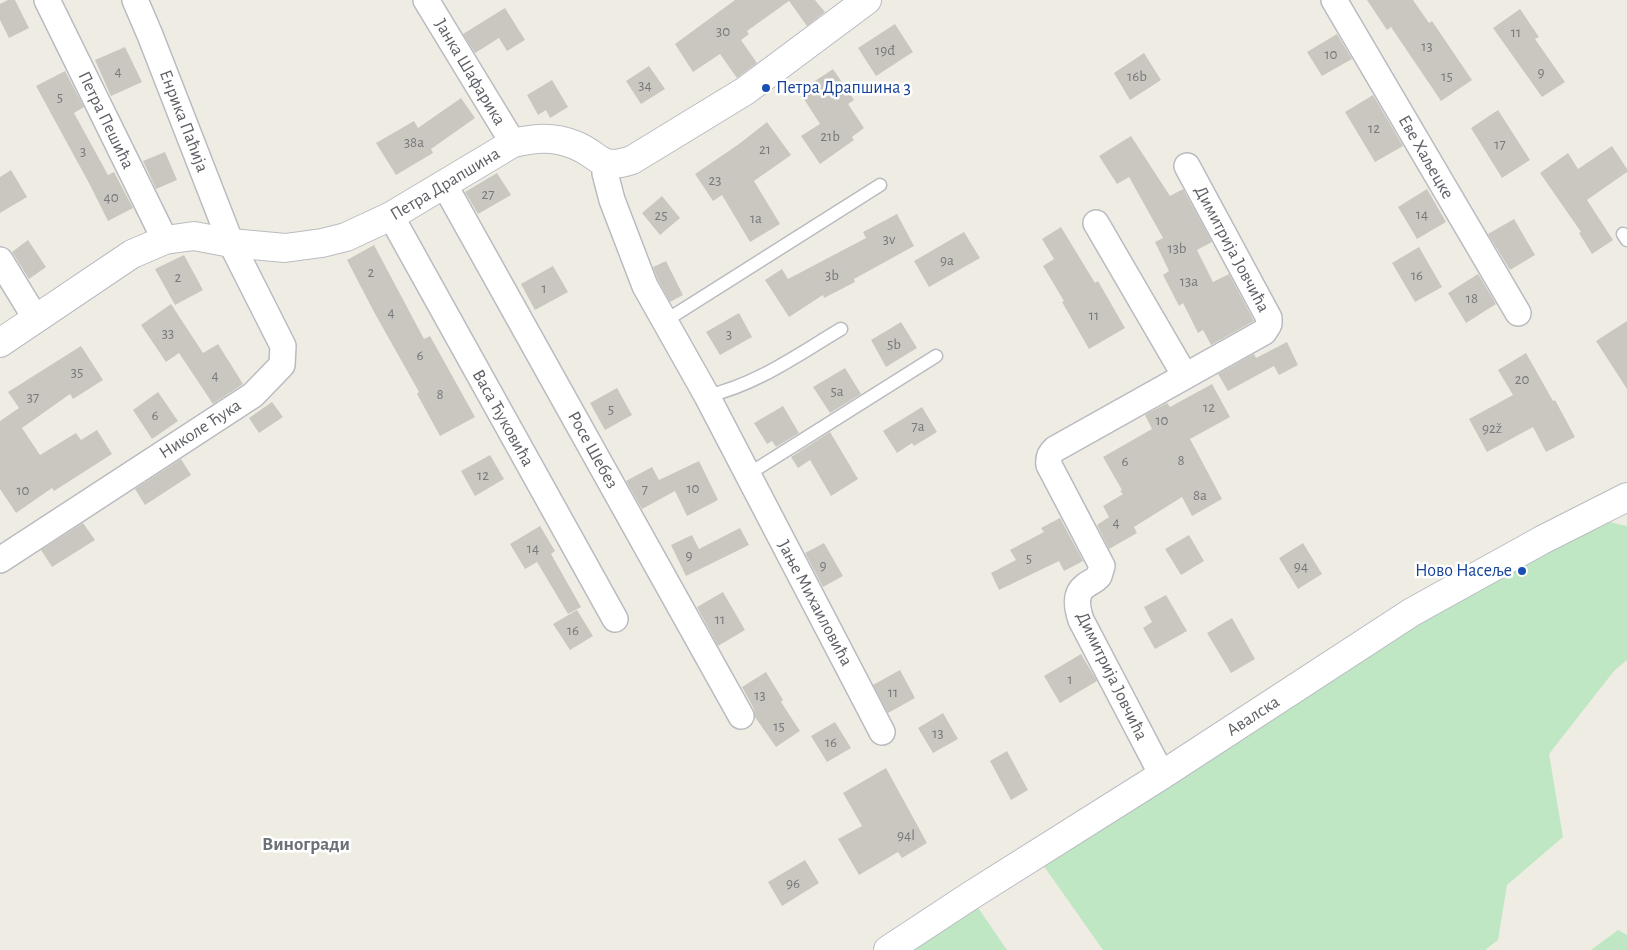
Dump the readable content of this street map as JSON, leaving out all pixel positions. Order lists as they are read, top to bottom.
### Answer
{
  "streets": {
    "street": [
      "Јанка Шафарика",
      "Петра Пешића",
      "Енрика Паћија",
      "Еве Хаљецке",
      "Петра Драпшина",
      "Димитрија Јовчића",
      "Васа Ћуковића",
      "Николе Ћука",
      "Росе Шебез",
      "Јање Михаиловића",
      "Авалска"
    ]
  },
  "crossings": [
    ["Јанка Шафарика", "Петра Драпшина"],
    ["Петра Пешића", "Петра Драпшина"],
    ["Енрика Паћија", "Петра Драпшина"],
    ["Енрика Паћија", "Николе Ћука"],
    ["Петра Драпшина", "Васа Ћуковића"],
    ["Петра Драпшина", "Николе Ћука"],
    ["Петра Драпшина", "Росе Шебез"],
    ["Петра Драпшина", "Јање Михаиловића"],
    ["Димитрија Јовчића", "Авалска"]
  ],
  "districts": ["Виногради"],
  "places": ["Петра Драпшина 3", "Ново Насеље"],
  "house_numbers": [
    "30",
    "11",
    "13",
    "19đ",
    "10",
    "4",
    "9",
    "16b",
    "15",
    "34",
    "5",
    "12",
    "21b",
    "38a",
    "17",
    "21",
    "3",
    "23",
    "27",
    "40",
    "14",
    "25",
    "1a",
    "3v",
    "13b",
    "9a",
    "2",
    "3b",
    "16",
    "2",
    "13a",
    "1",
    "18",
    "4",
    "11",
    "33",
    "3",
    "5b",
    "6",
    "35",
    "4",
    "20",
    "5a",
    "8",
    "37",
    "12",
    "5",
    "6",
    "10",
    "7a",
    "92ž",
    "8",
    "6",
    "12",
    "10",
    "7",
    "10",
    "8a",
    "4",
    "14",
    "9",
    "5",
    "9",
    "94",
    "11",
    "16",
    "1",
    "11",
    "13",
    "15",
    "13",
    "16",
    "94l",
    "96"
  ]
}
